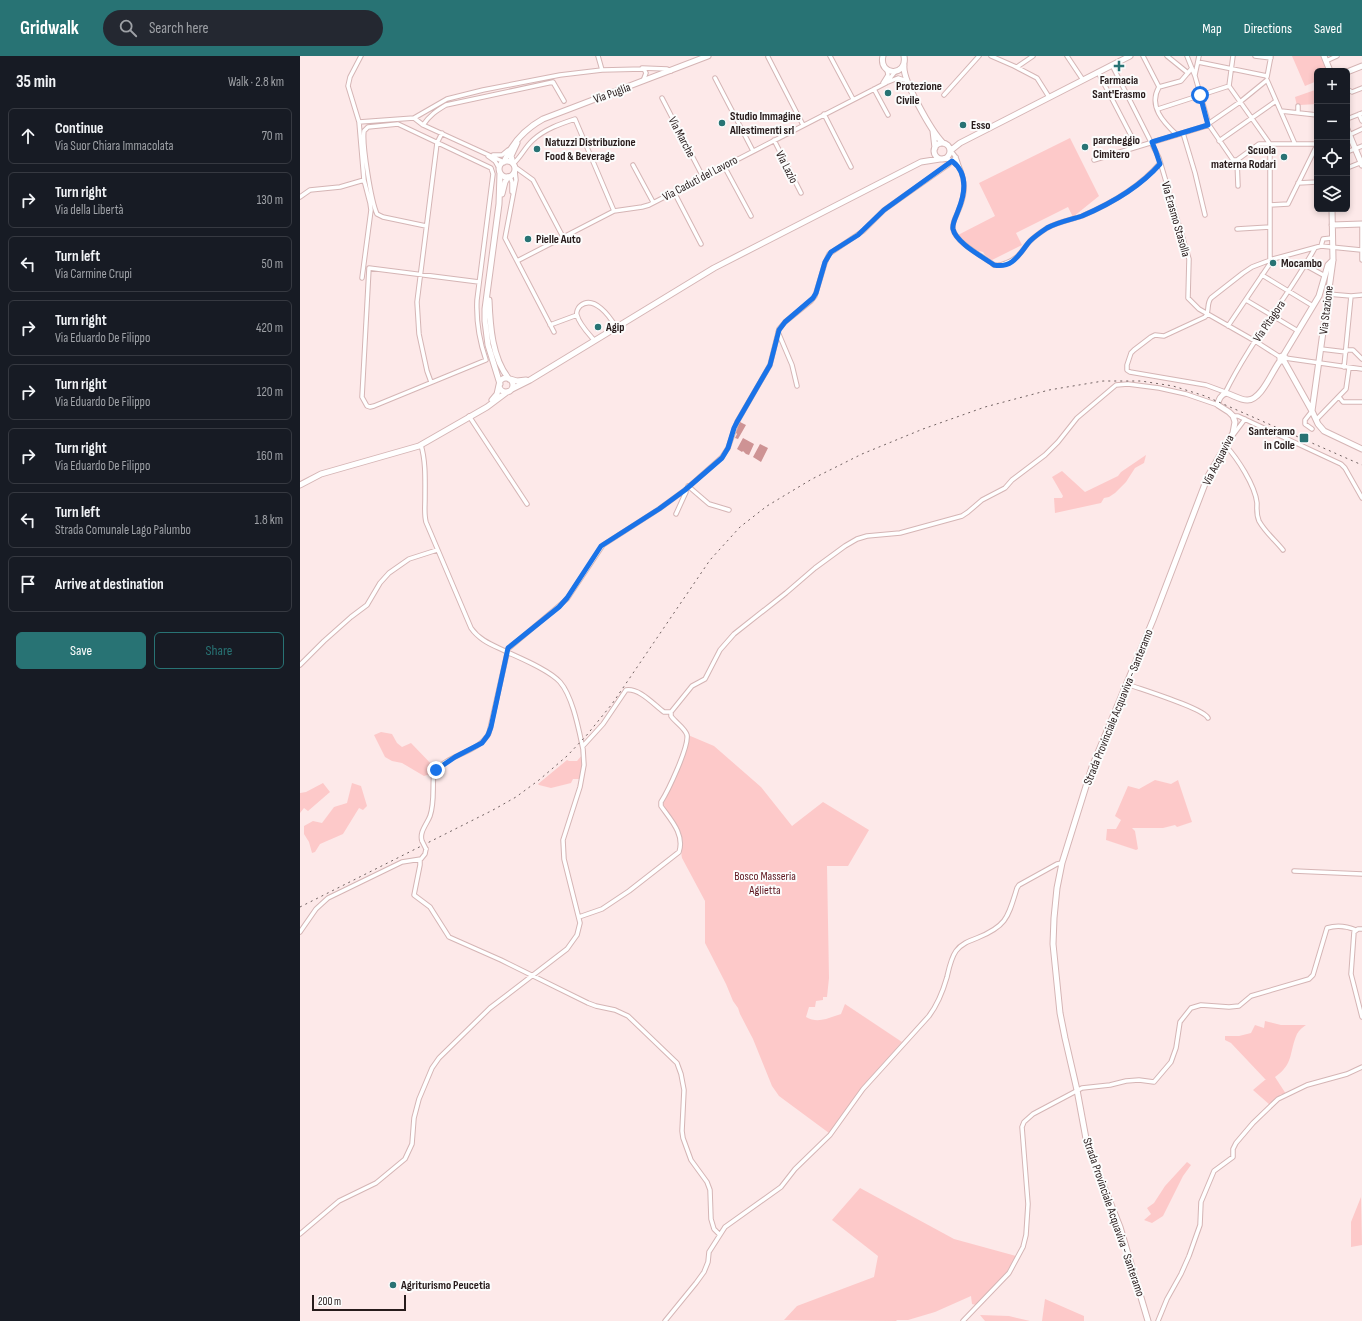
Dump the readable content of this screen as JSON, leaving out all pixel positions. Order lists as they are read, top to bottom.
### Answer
{
  "streets": {
    "main road": [
      "Via Puglia",
      "Via Stazione",
      "Via Acquaviva",
      "Strada Provinciale Acquaviva - Santeramo"
    ],
    "street": [
      "Via Marche",
      "Via Lazio",
      "Via Caduti del Lavoro",
      "Via Erasmo Stasolla",
      "Via Pitagora"
    ]
  },
  "crossings": [
    ["Via Marche", "Via Caduti del Lavoro"],
    ["Via Lazio", "Via Caduti del Lavoro"],
    ["Via Erasmo Stasolla", "Via Pitagora"],
    ["Via Acquaviva", "Strada Provinciale Acquaviva - Santeramo"]
  ],
  "parks": ["Bosco Masseria Aglietta"],
  "places": {
    "health": ["Farmacia Sant'Erasmo"],
    "other": [
      "Protezione Civile",
      "Studio Immagine Allestimenti srl",
      "Esso",
      "parcheggio Cimitero",
      "Natuzzi Distribuzione Food & Beverage",
      "Scuola materna Rodari",
      "Pielle Auto",
      "Mocambo",
      "Agip",
      "Agriturismo Peucetia"
    ],
    "transit": ["Santeramo in Colle"]
  },
  "scale_bar": "200 m",
  "page": {
    "header": "Gridwalk",
    "search": "Search here",
    "nav": ["Map", "Directions", "Saved"],
    "heading": ["35 min", "Walk · 2.8 km"],
    "map_buttons": ["+", "−"],
    "list": [
      ["Continue", "Via Suor Chiara Immacolata", "70 m"],
      ["Turn right", "Via della Libertà", "130 m"],
      ["Turn left", "Via Carmine Crupi", "50 m"],
      ["Turn right", "Via Eduardo De Filippo", "420 m"],
      ["Turn right", "Via Eduardo De Filippo", "120 m"],
      ["Turn right", "Via Eduardo De Filippo", "160 m"],
      ["Turn left", "Strada Comunale Lago Palumbo", "1.8 km"],
      "Arrive at destination"
    ],
    "buttons": ["Save", "Share"],
    "scale": "200 m"
  }
}
